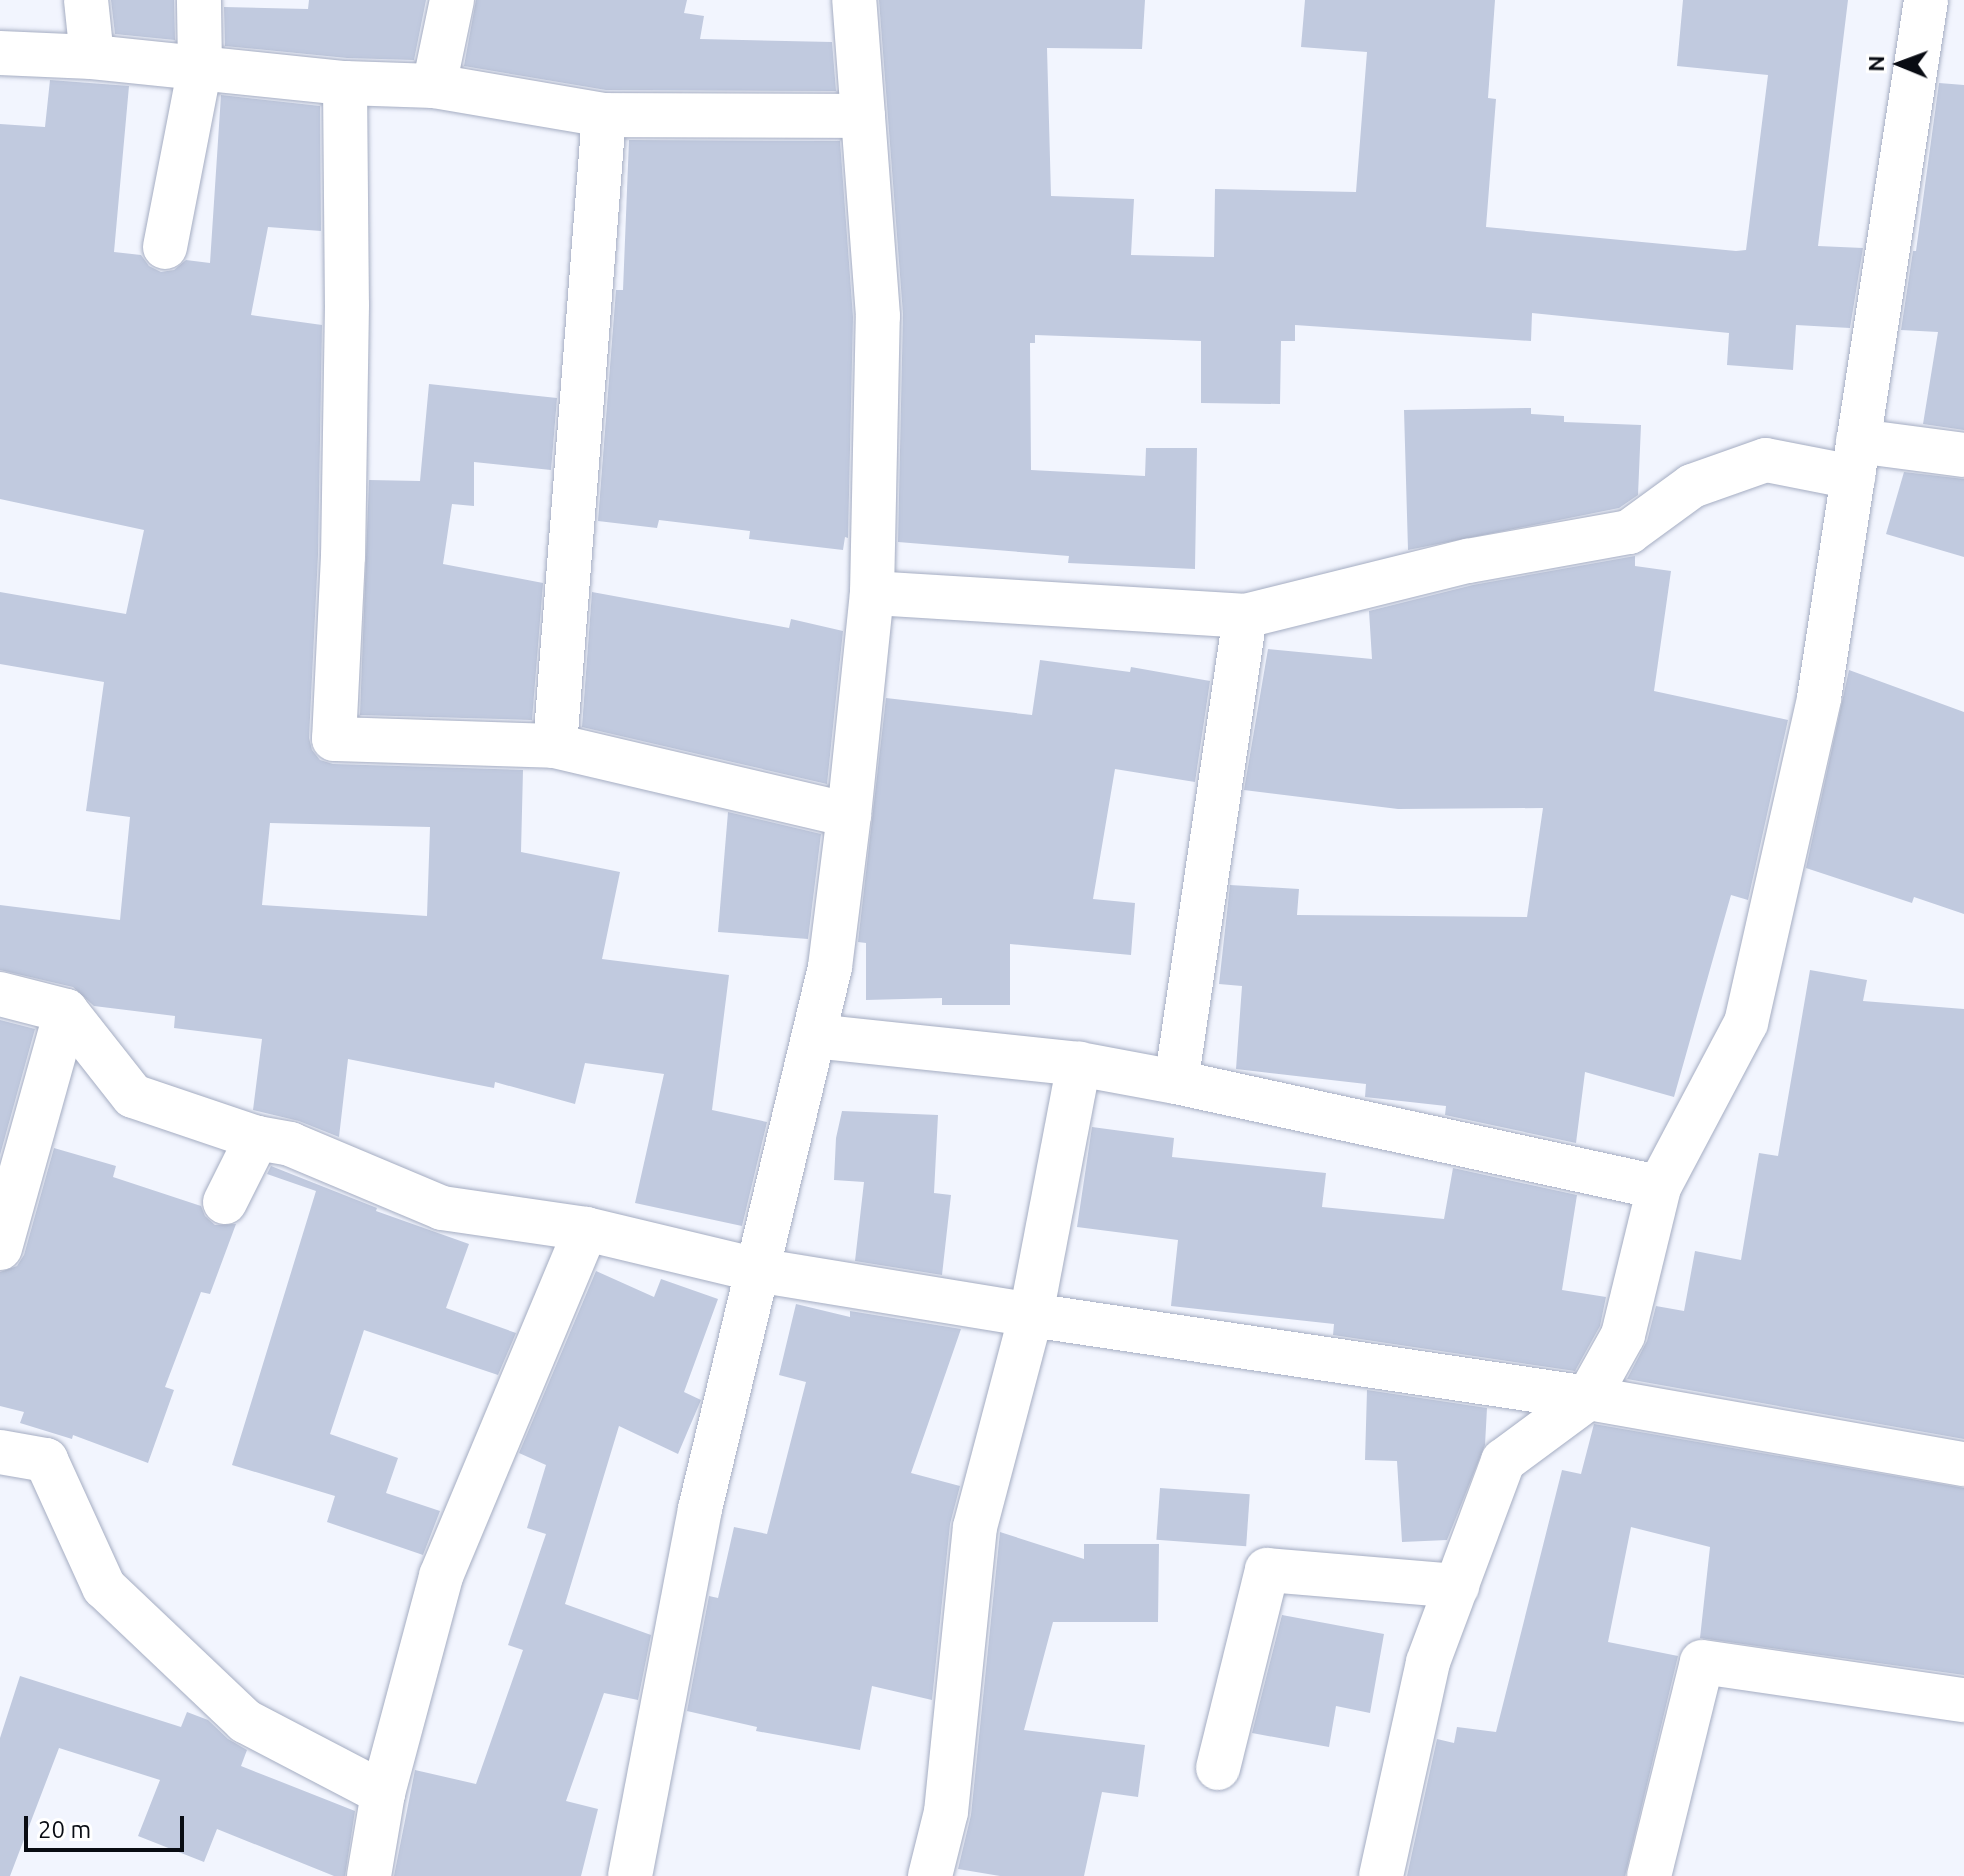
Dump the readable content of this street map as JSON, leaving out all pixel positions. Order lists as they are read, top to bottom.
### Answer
{
  "scale_bar": "20 m",
  "north": "left"
}
